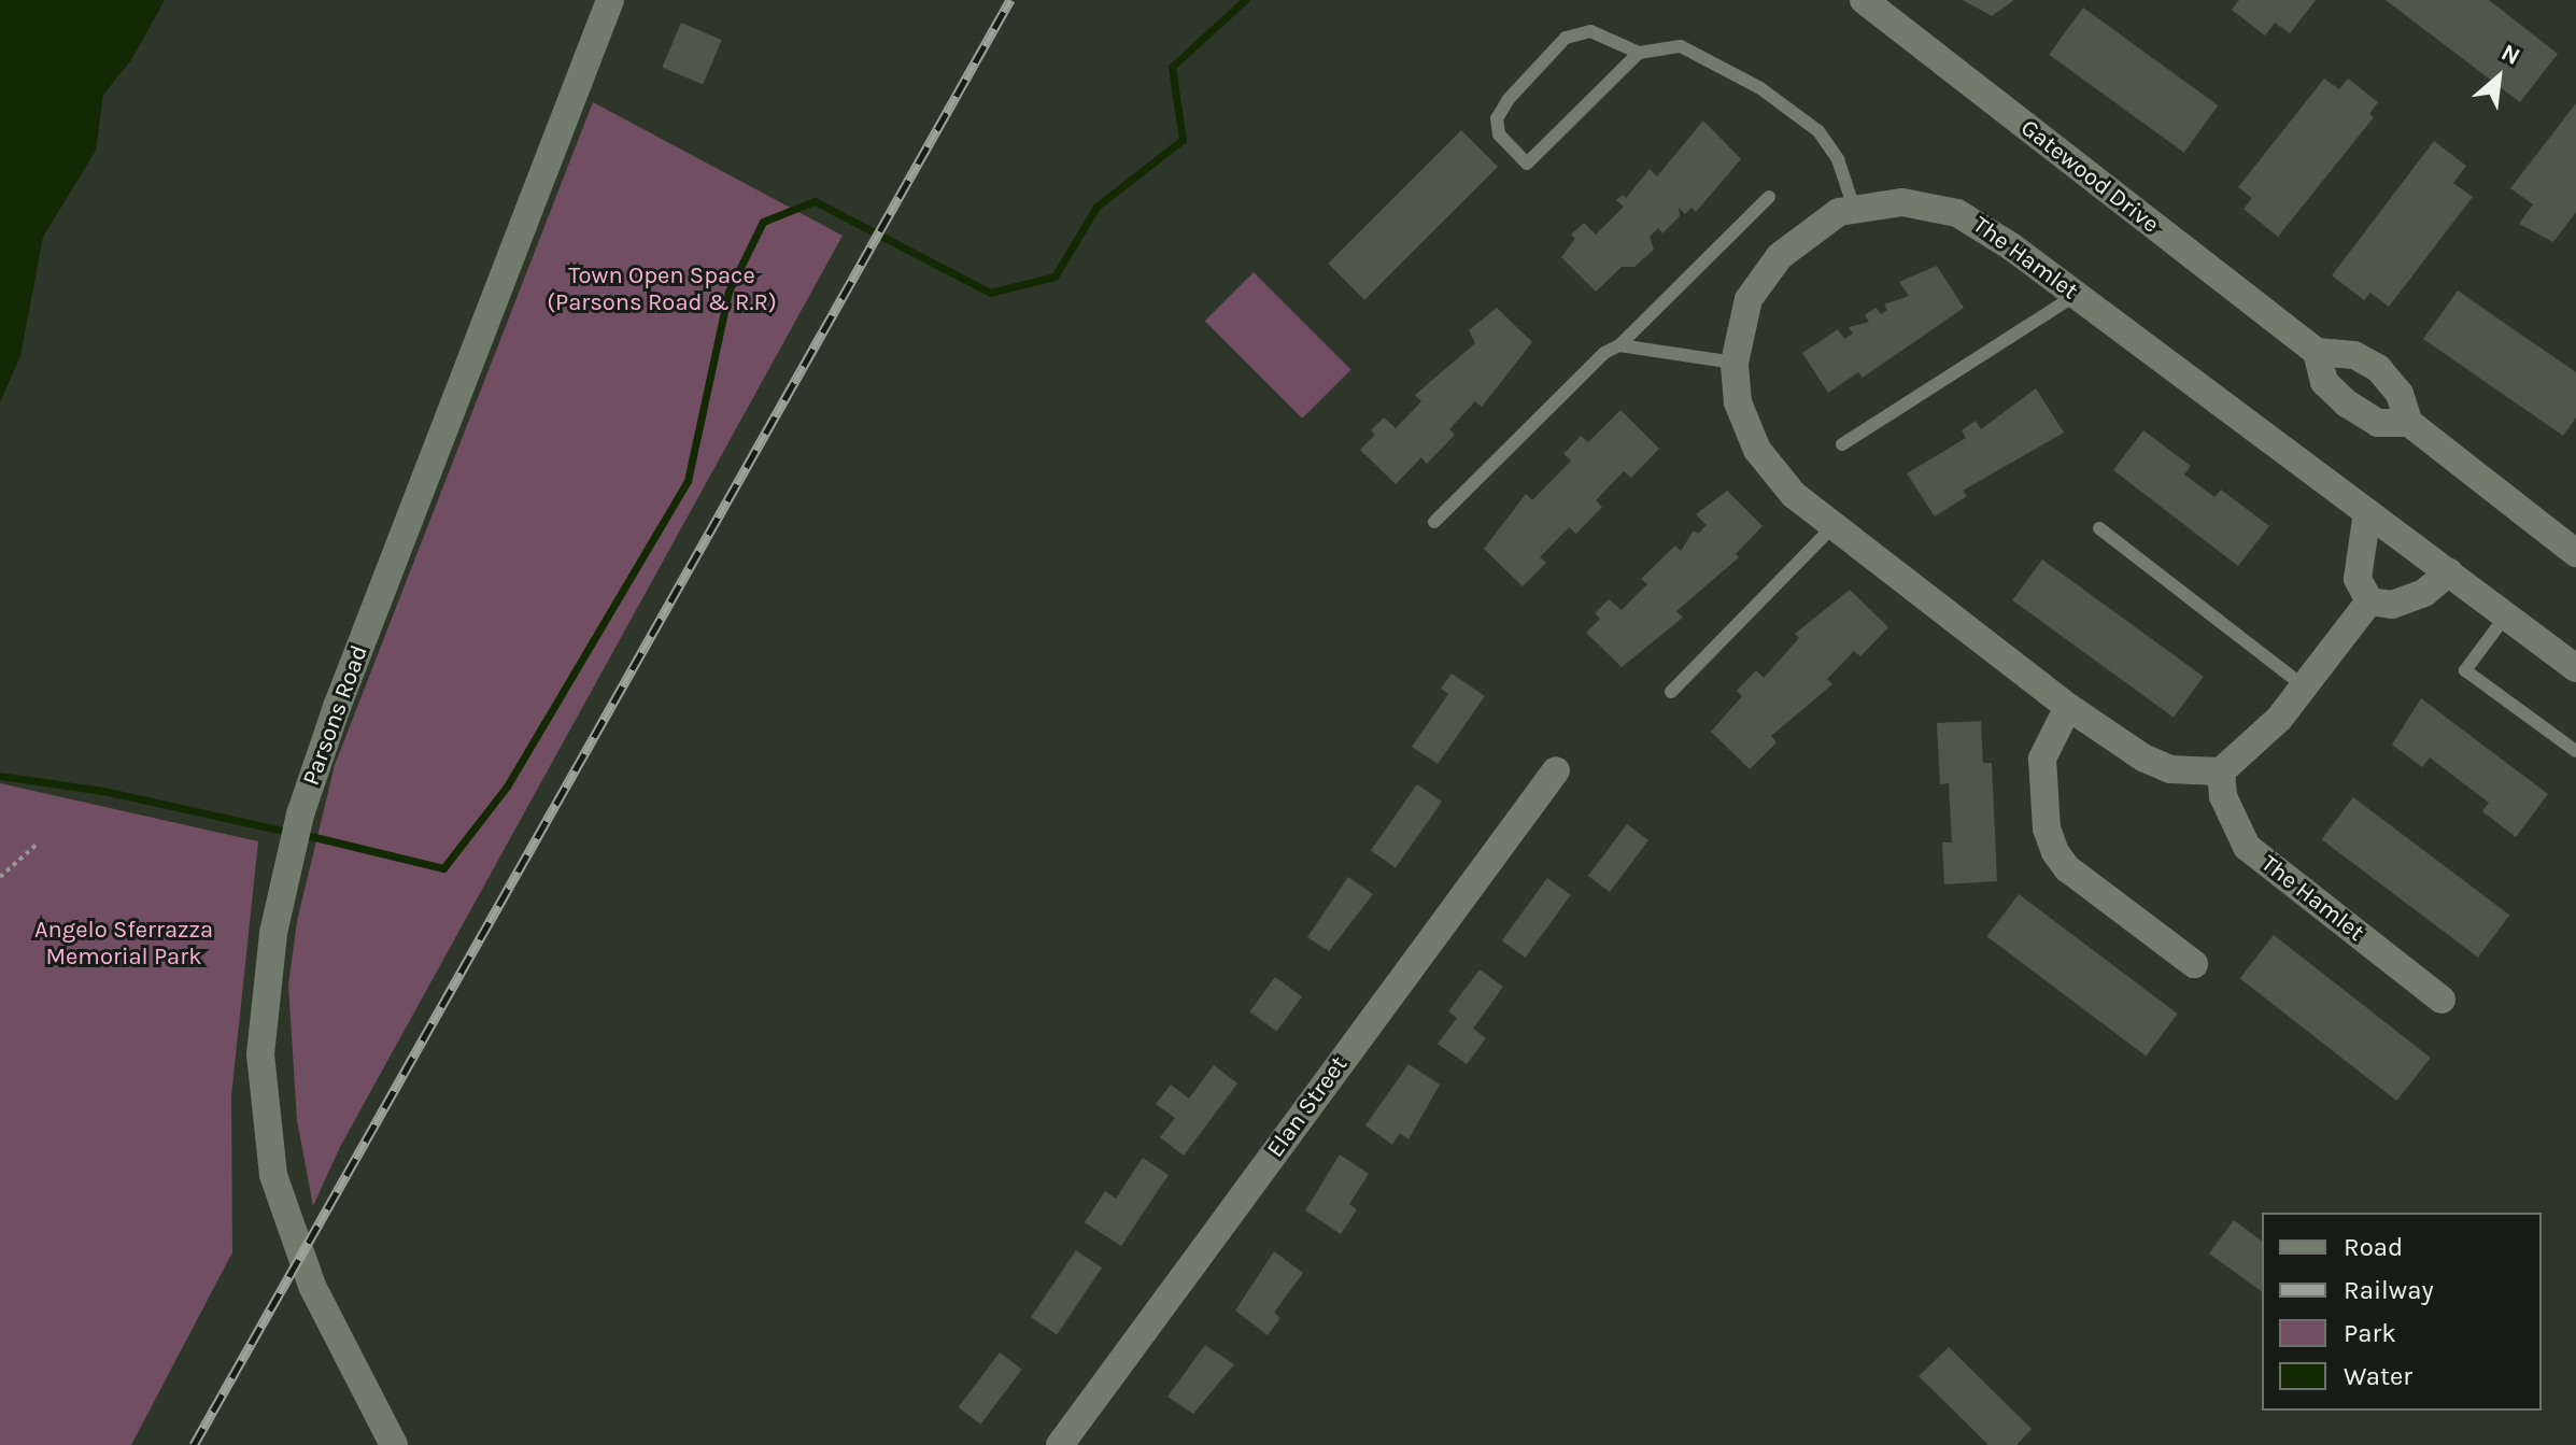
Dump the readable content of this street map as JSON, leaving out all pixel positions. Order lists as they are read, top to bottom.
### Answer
{
  "streets": {
    "street": [
      "Gatewood Drive",
      "The Hamlet",
      "Parsons Road",
      "Elan Street"
    ]
  },
  "parks": ["Town Open Space (Parsons Road & R.R)", "Angelo Sferrazza Memorial Park"],
  "legend": [
    "Road",
    "Railway",
    "Park",
    "Water"
  ],
  "north": "top right"
}
